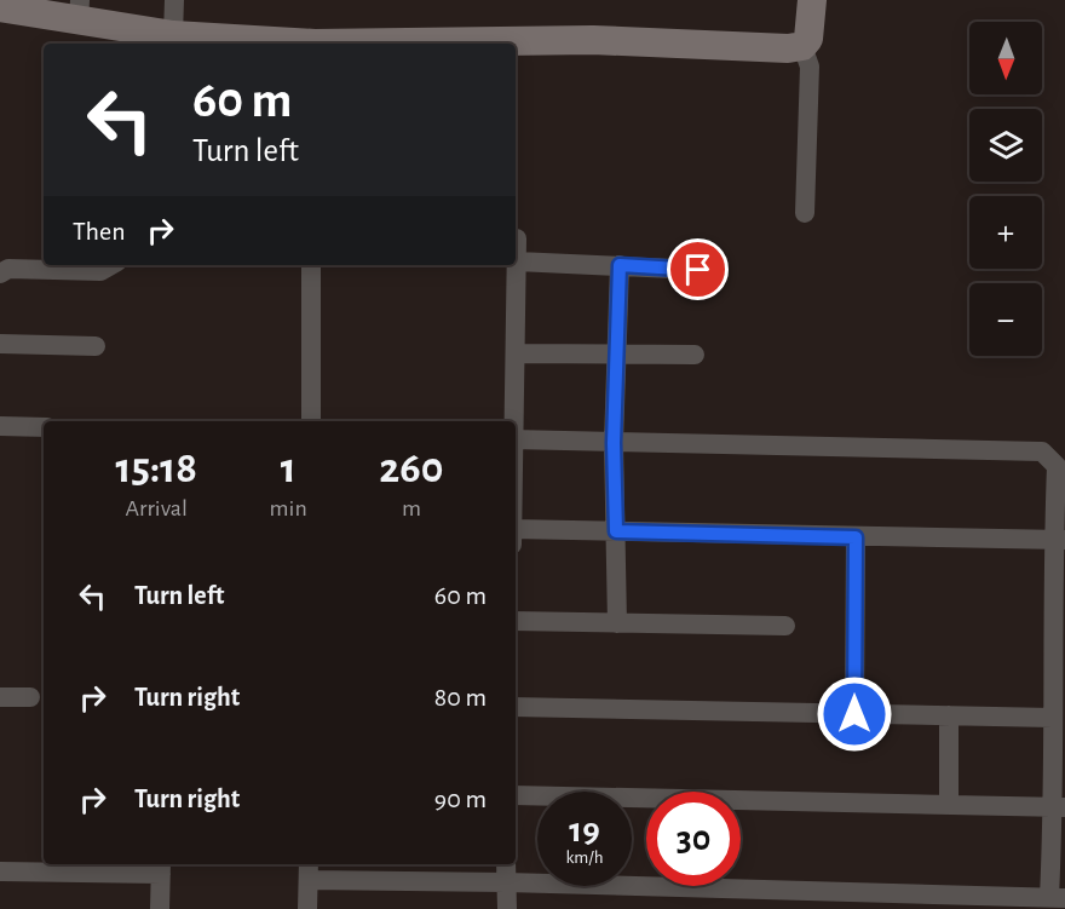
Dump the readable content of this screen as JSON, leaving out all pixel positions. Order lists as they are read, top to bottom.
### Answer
{
  "north": "bottom",
  "page": {
    "map_buttons": ["+", "−"],
    "turn": ["60 m", "Turn left"],
    "then": "Then",
    "eta": [
      "15:18",
      "Arrival",
      "1",
      "min",
      "260",
      "m"
    ],
    "list": [
      {
        "name": "Turn left",
        "value": "60 m"
      },
      {
        "name": "Turn right",
        "value": "80 m"
      },
      {
        "name": "Turn right",
        "value": "90 m"
      }
    ],
    "speed": "19 km/h",
    "limit": "30"
  }
}
